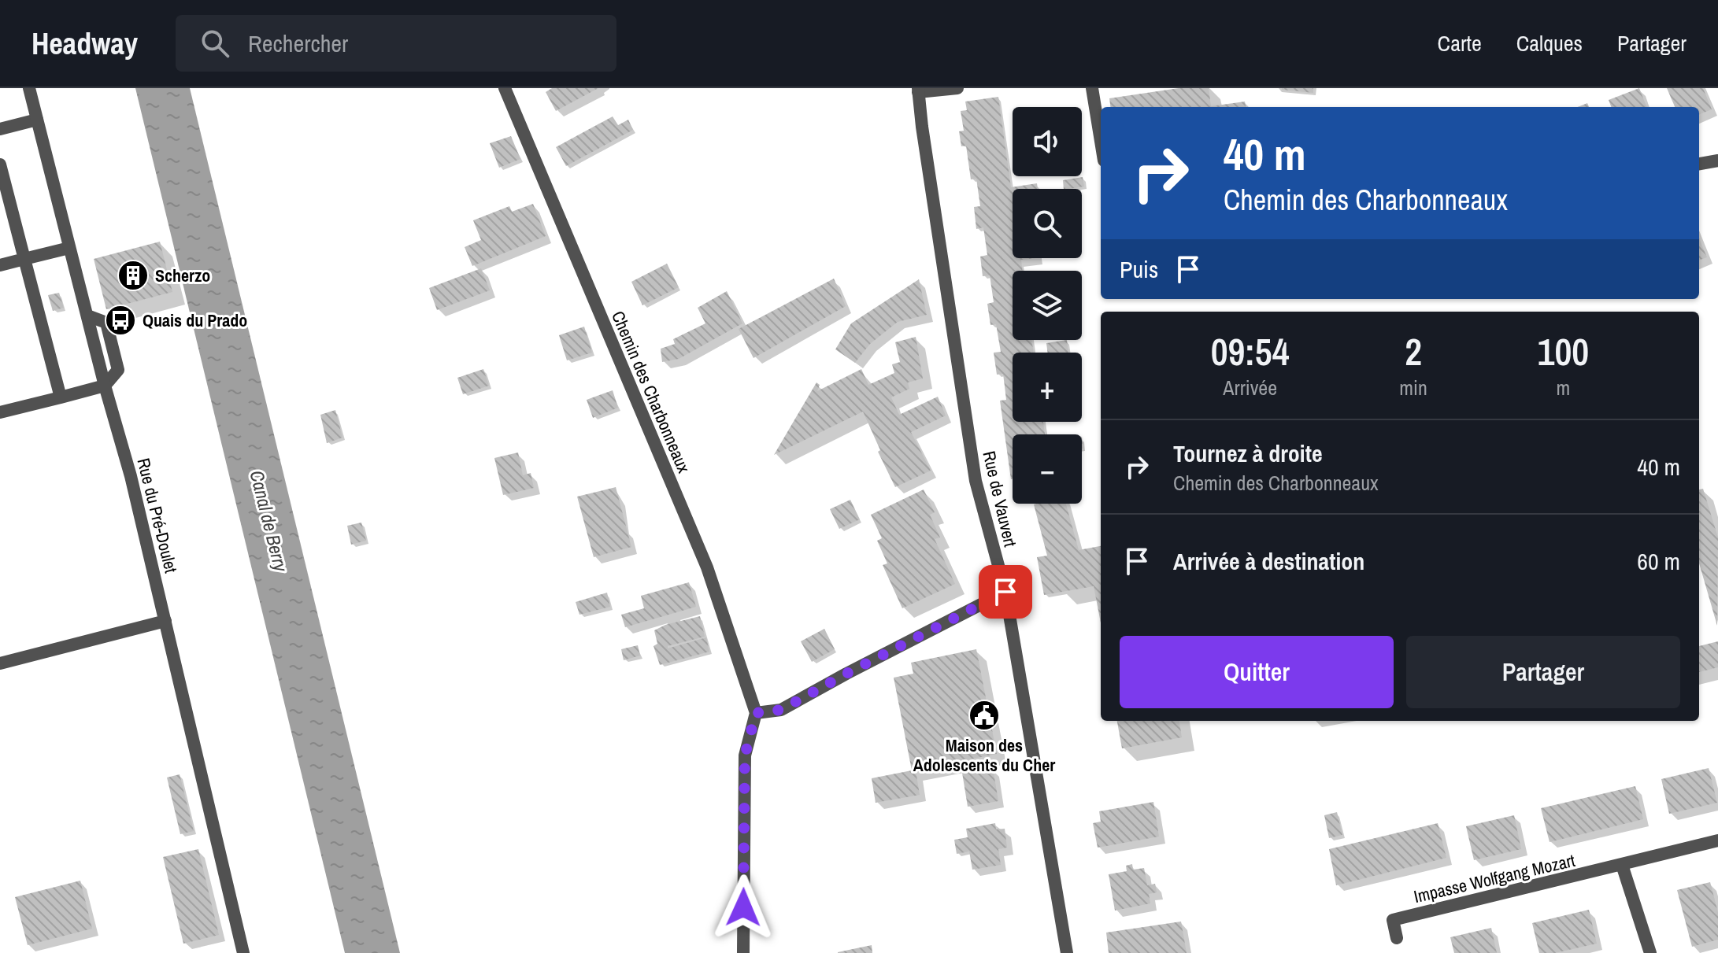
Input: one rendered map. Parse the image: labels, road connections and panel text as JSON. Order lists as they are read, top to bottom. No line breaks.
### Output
{"streets":{"street":["Chemin des Charbonneaux","Rue de Vauvert","Rue du Pré-Doulet","Impasse Wolfgang Mozart"]},"water":["Canal de Berry"],"places":{"building":["Scherzo"],"bus stop":["Quais du Prado"],"public building":["Maison des Adolescents du Cher"]},"page":{"header":"Headway","search":"Rechercher","nav":["Carte","Calques","Partager"],"map_buttons":["+","−"],"turn":["40 m","Chemin des Charbonneaux"],"then":"Puis","eta":["09:54","Arrivée","2","min","100","m"],"list":[{"name":"Tournez à droite","note":"Chemin des Charbonneaux","value":"40 m"},{"name":"Arrivée à destination","value":"60 m"}],"buttons":["Quitter","Partager"]}}
